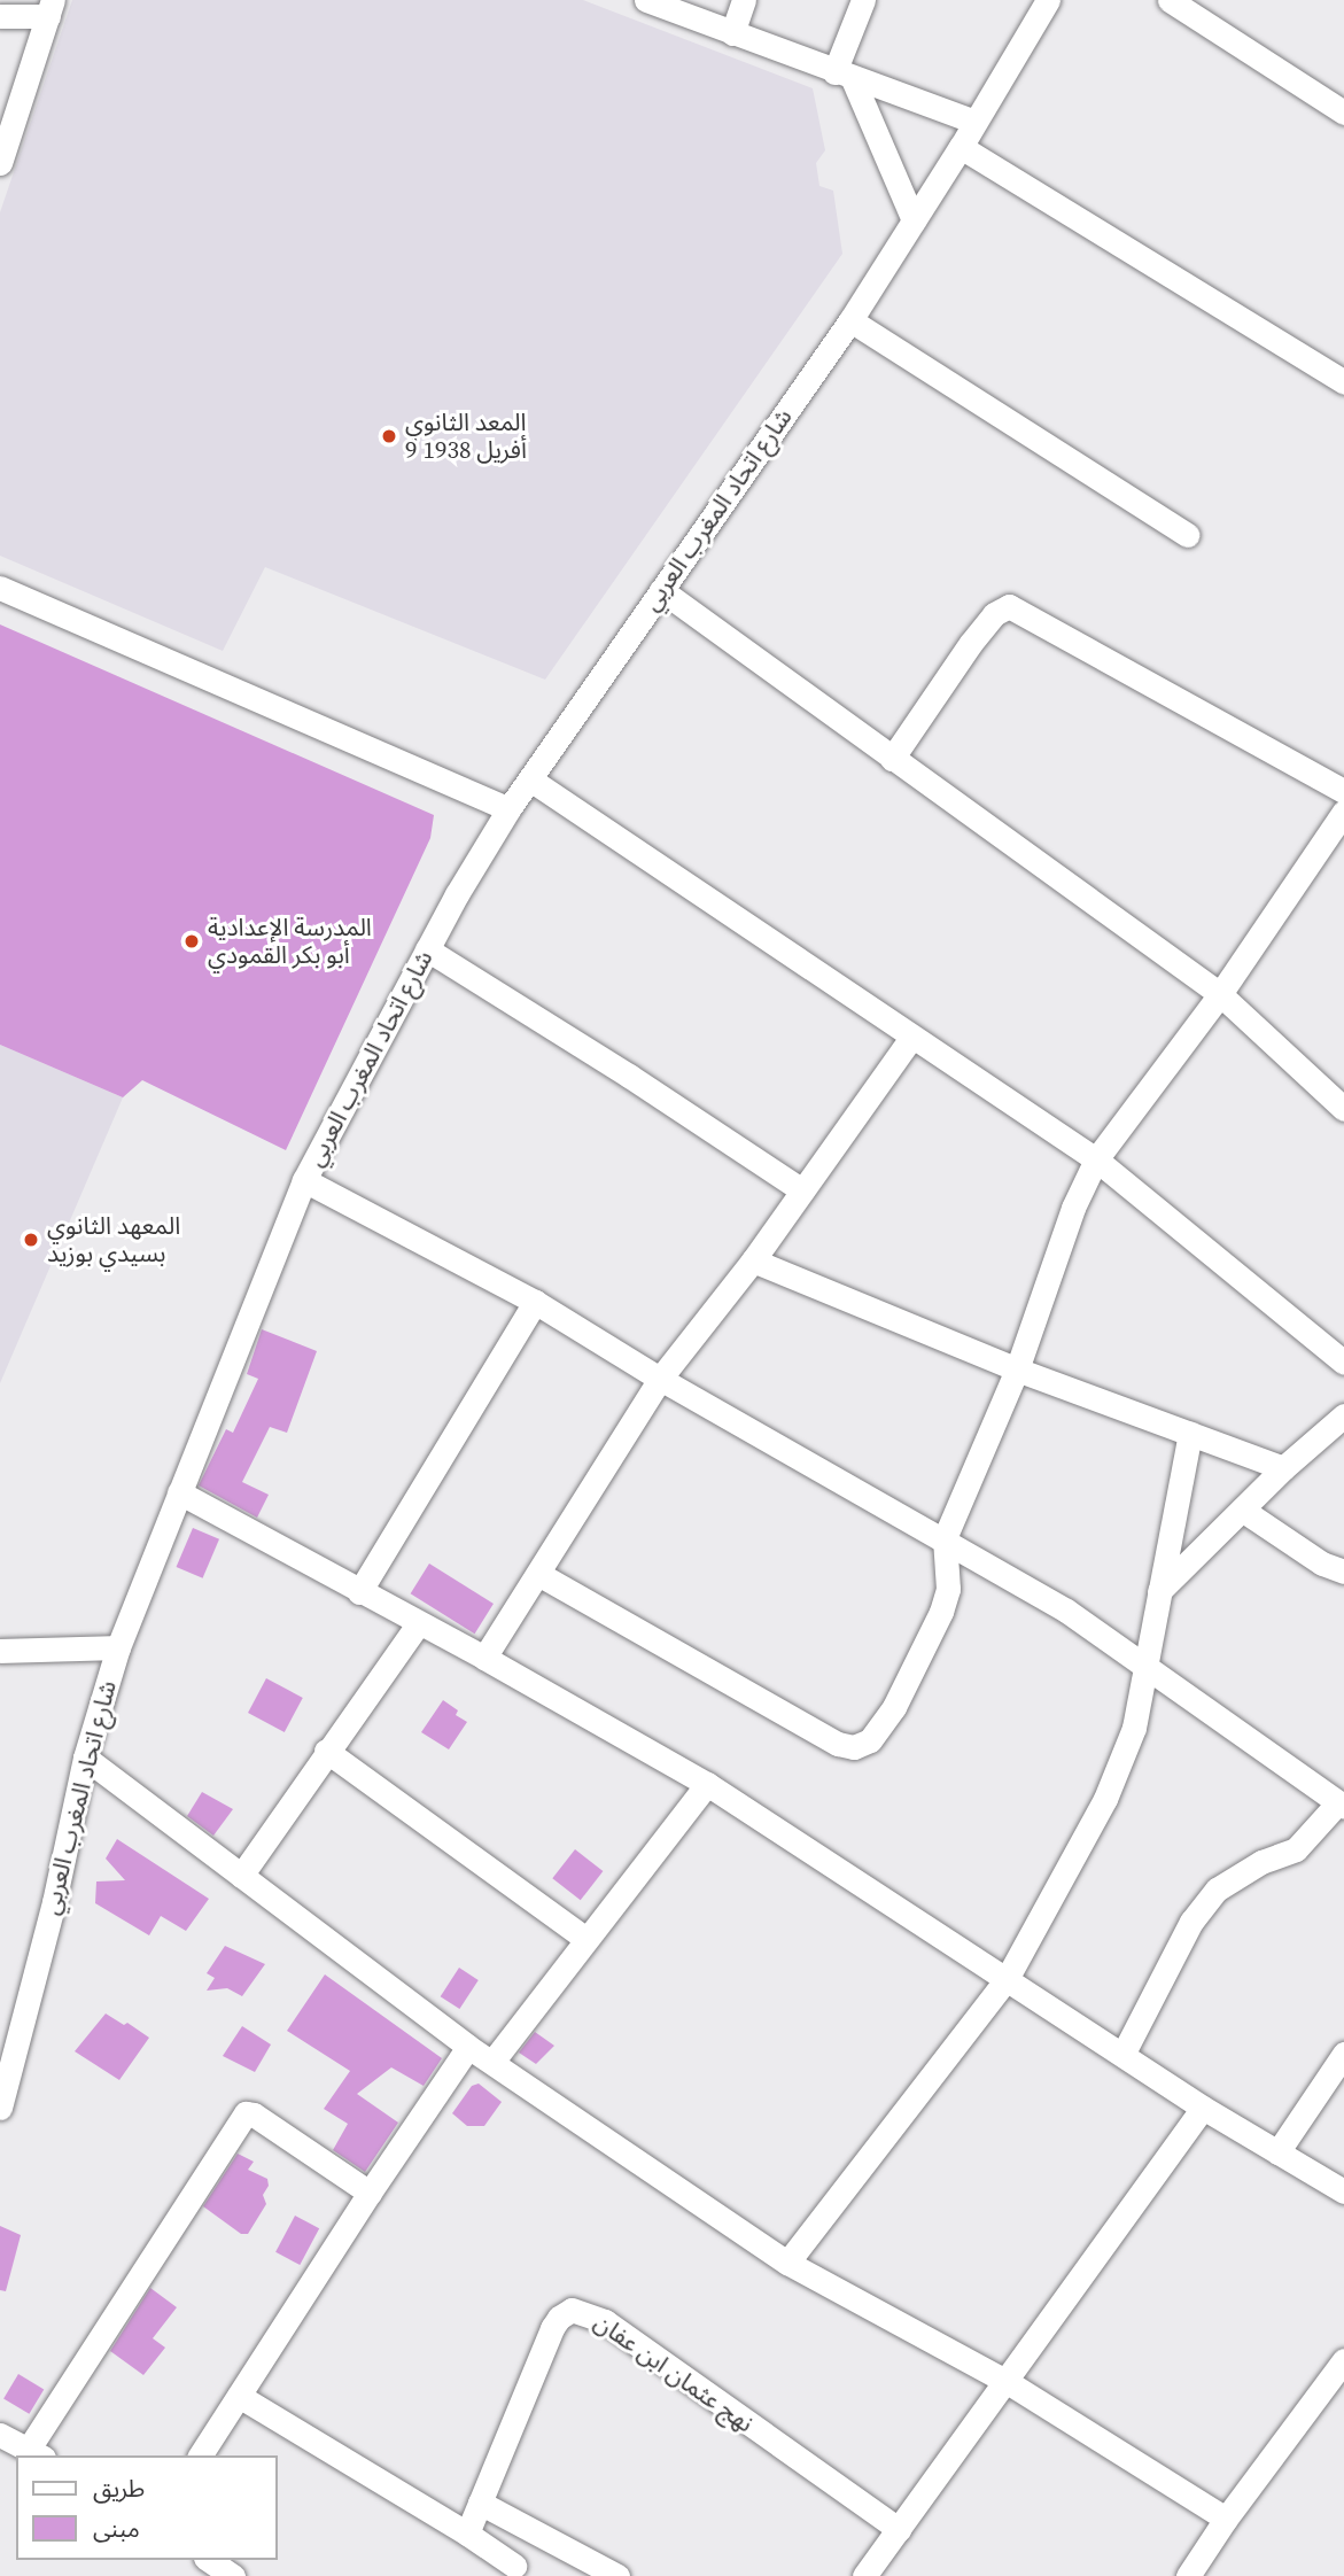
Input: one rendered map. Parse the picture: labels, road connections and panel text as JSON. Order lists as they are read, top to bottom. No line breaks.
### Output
{"streets":{"street":["شارع اتحاد المغرب العربي","نهج عثمان ابن عفان"]},"places":["المعد الثانوي 9 أفريل 1938","المدرسة الإعدادية أبو بكر القمودي","المعهد الثانوي بسيدي بوزيد"],"legend":["طريق","مبنى"]}
